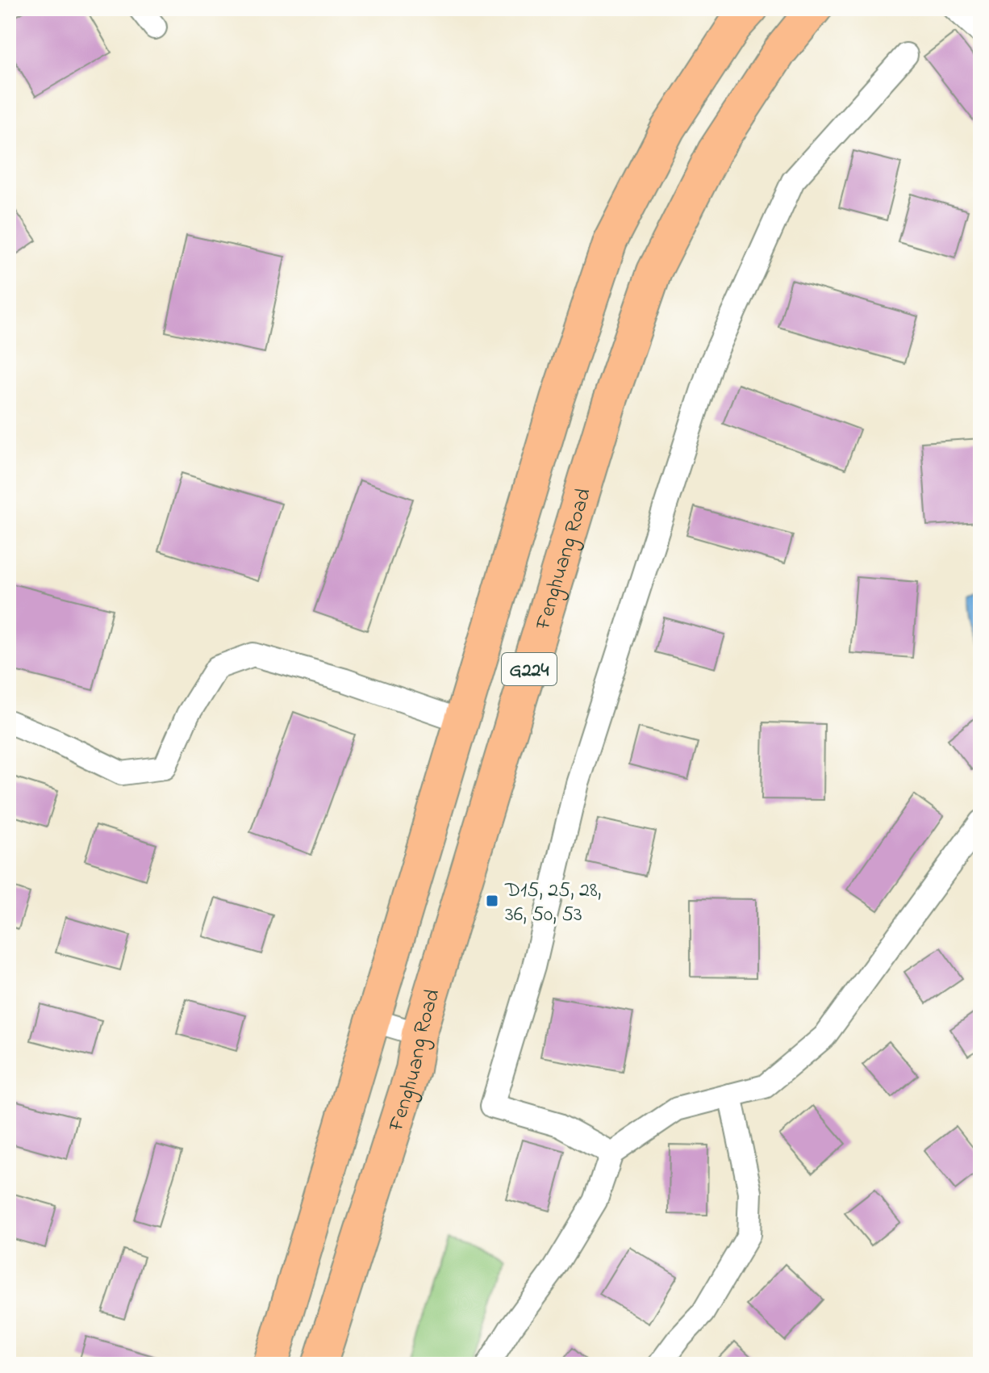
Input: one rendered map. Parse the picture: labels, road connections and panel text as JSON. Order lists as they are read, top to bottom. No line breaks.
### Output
{"streets":{"highway":["Fenghuang Road","G224"]},"places":{"transit":["D15, 25, 28, 36, 50, 53"]}}
